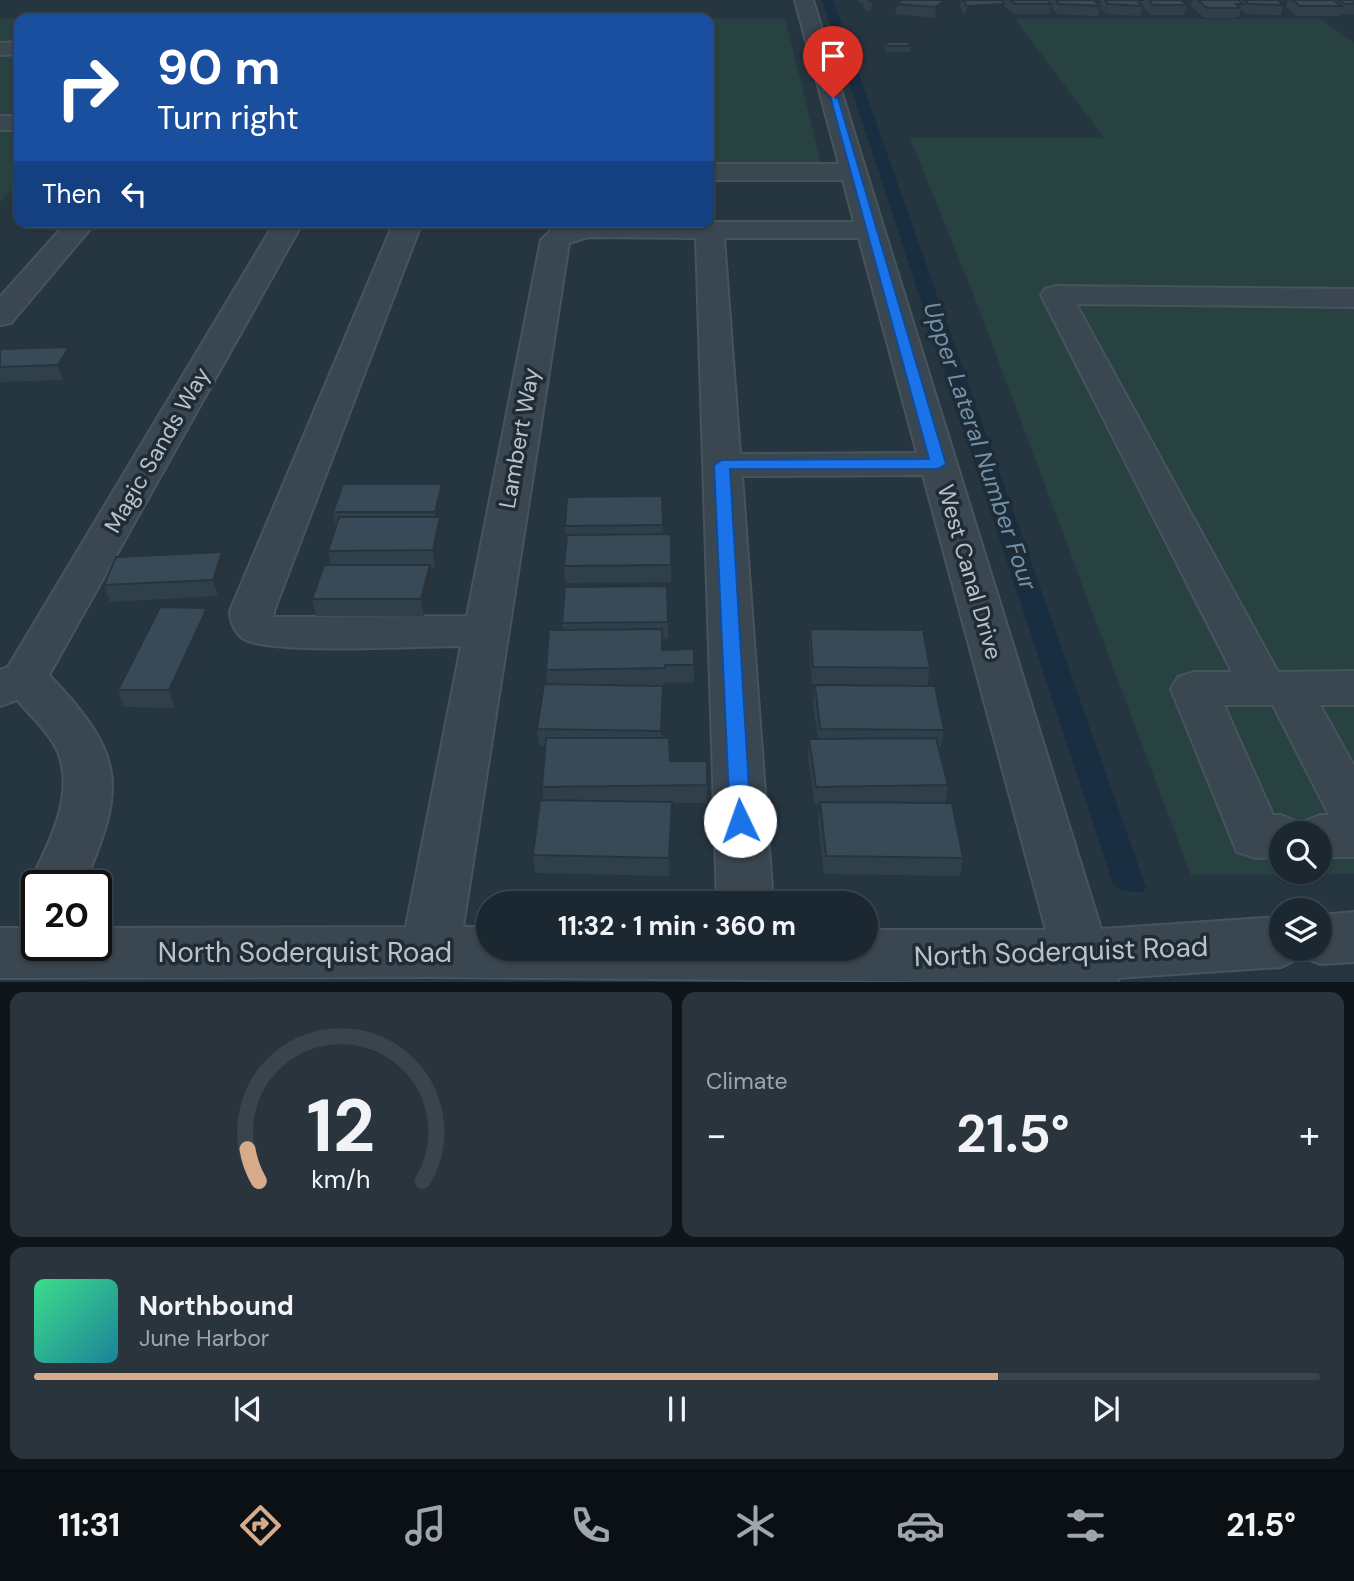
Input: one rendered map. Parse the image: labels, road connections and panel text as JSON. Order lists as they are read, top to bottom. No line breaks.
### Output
{"streets":{"street":["Lambert Way","Magic Sands Way","West Canal Drive","North Soderquist Road"]},"crossings":[["Lambert Way","West Canal Drive"],["Lambert Way","North Soderquist Road"],["West Canal Drive","North Soderquist Road"]],"water":["Upper Lateral Number Four"],"page":{"turn":["90 m","Turn right"],"then":"Then","limit":"20","trip":"11:32 · 1 min · 360 m","tile":"Climate","heat":["−","21.5°","+"],"song":["Northbound","June Harbor"],"tabs":["11:31","21.5°"],"gauge":["12","km/h"]}}
